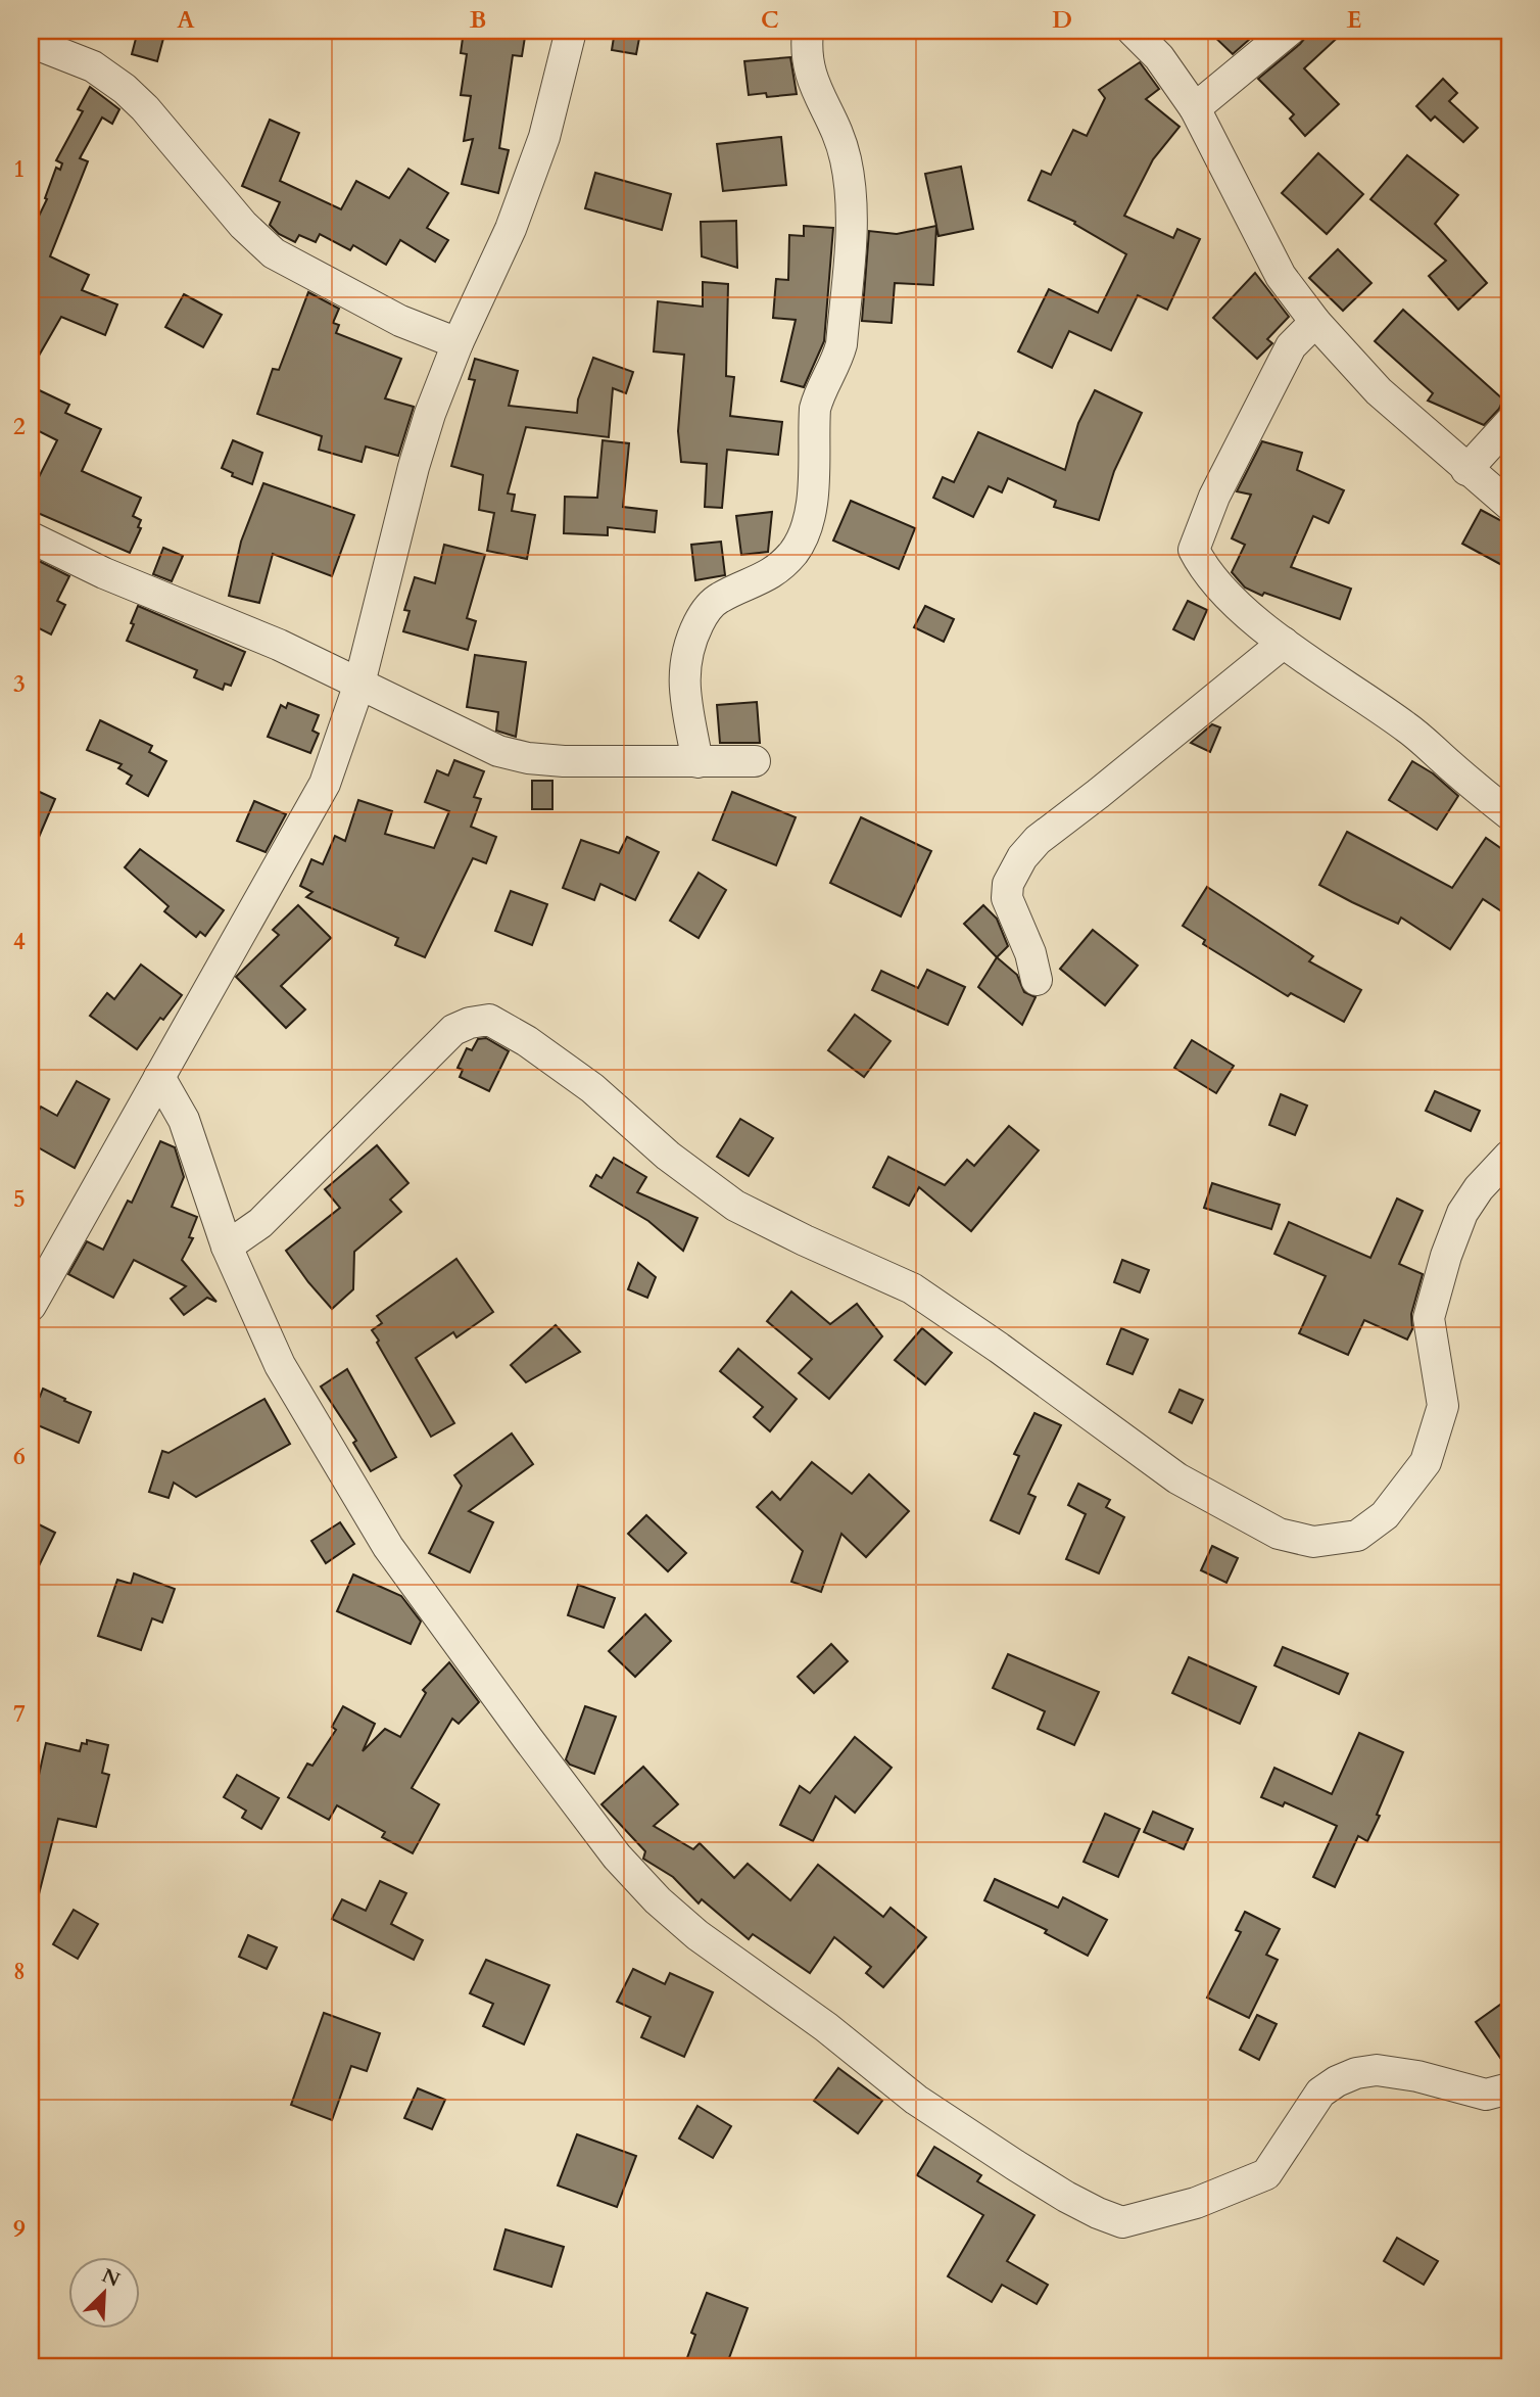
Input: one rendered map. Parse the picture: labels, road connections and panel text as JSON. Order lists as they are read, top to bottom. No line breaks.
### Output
{"north":"top right","grid":{"columns":["A","B","C","D","E"],"rows":["1","2","3","4","5","6","7","8","9"]}}
